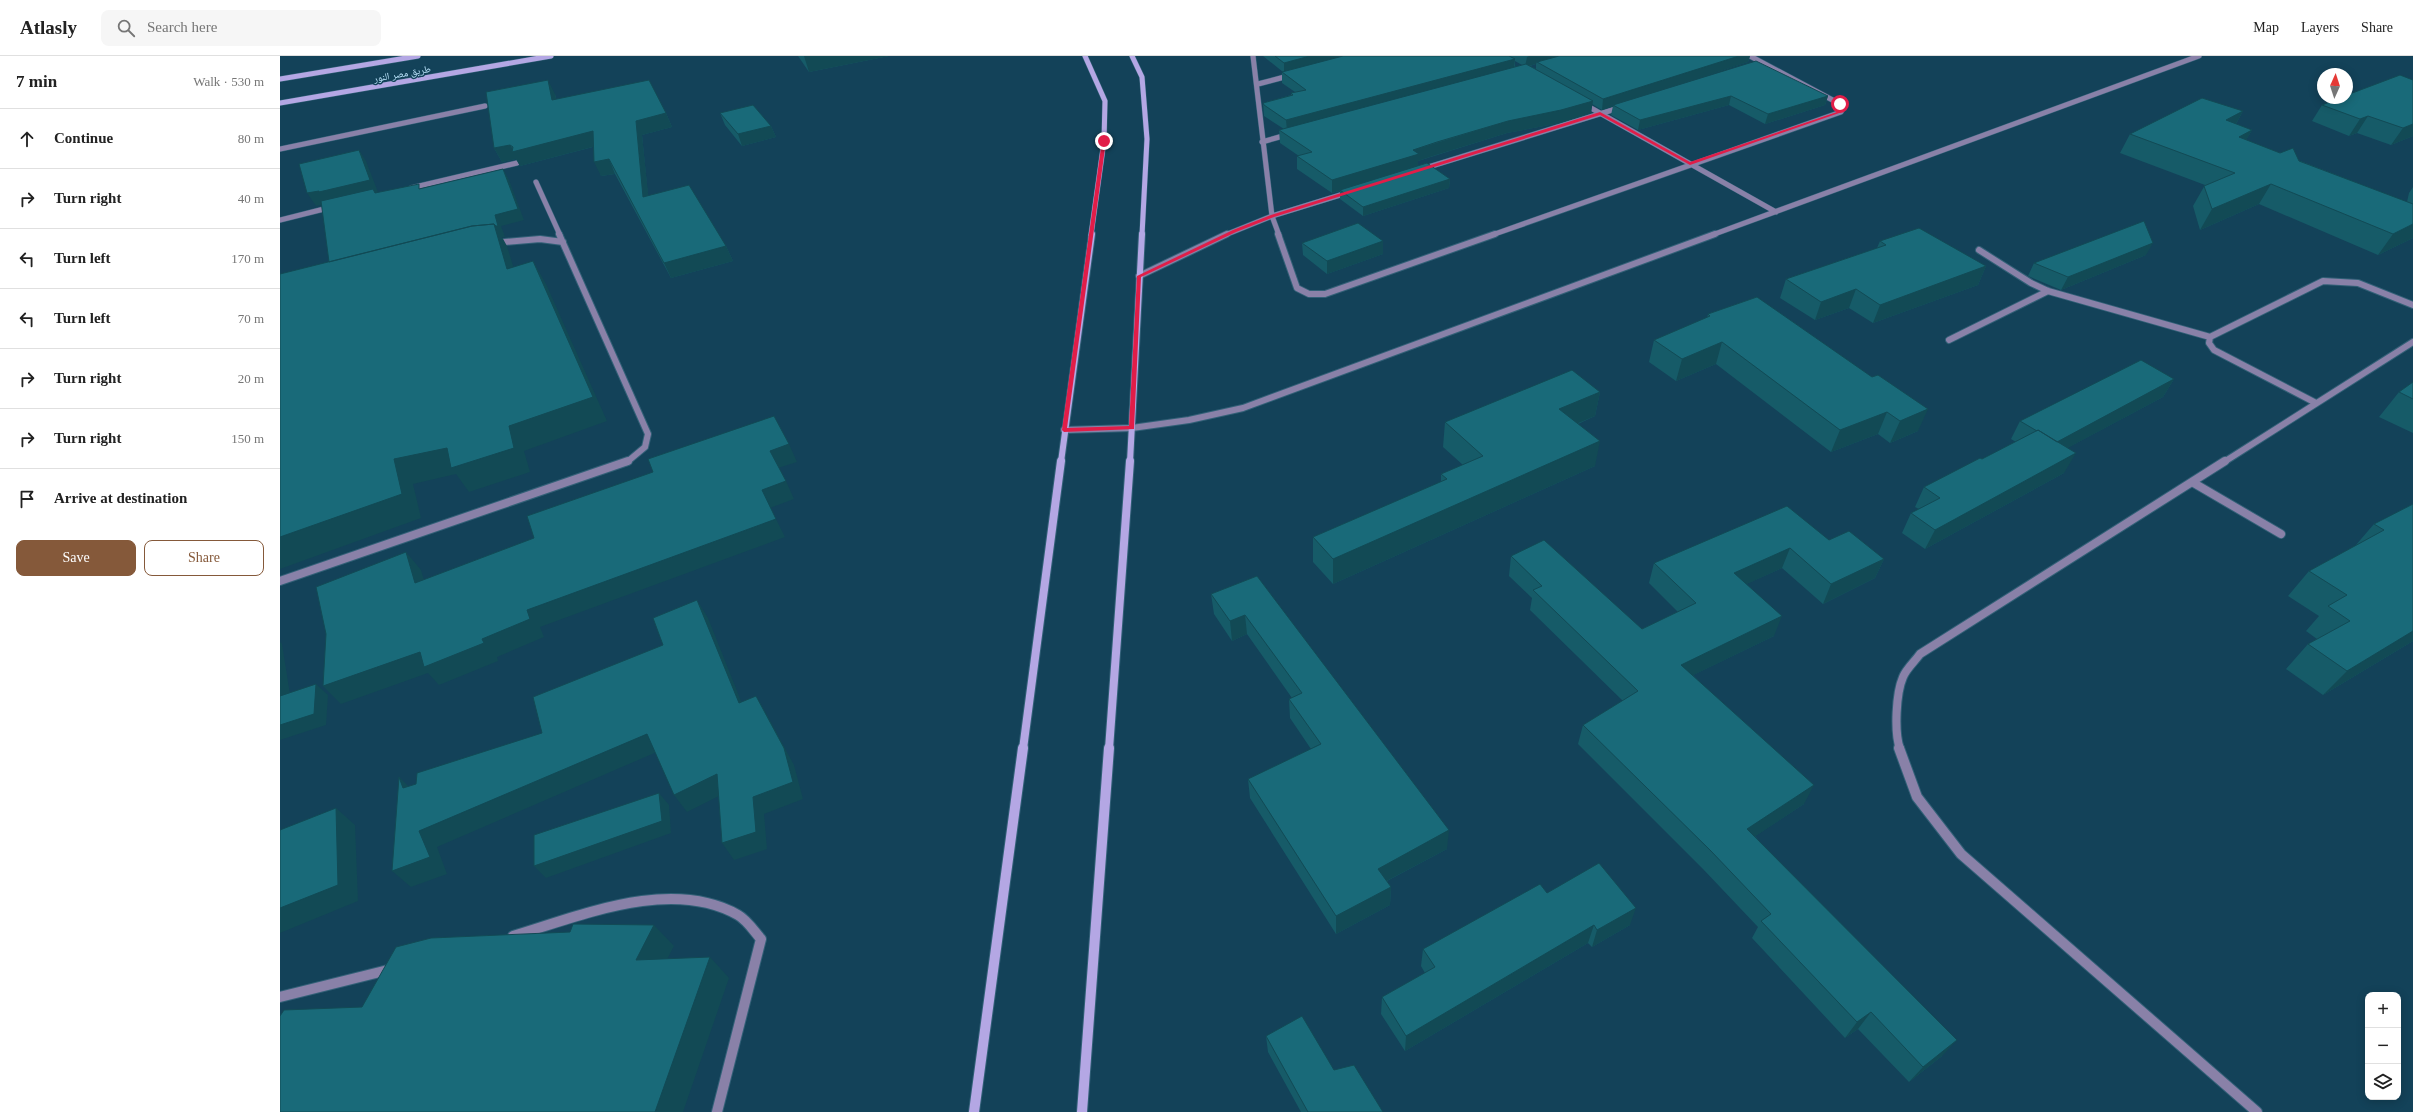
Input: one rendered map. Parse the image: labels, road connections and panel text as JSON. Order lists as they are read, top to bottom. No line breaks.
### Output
{"streets":{"street":["طريق مصر النور"]},"north":"top","page":{"header":"Atlasly","search":"Search here","nav":["Map","Layers","Share"],"heading":["7 min","Walk · 530 m"],"list":[["Continue","80 m"],["Turn right","40 m"],["Turn left","170 m"],["Turn left","70 m"],["Turn right","20 m"],["Turn right","150 m"],"Arrive at destination"],"buttons":["Save","Share"],"map_buttons":["+","−"]}}
